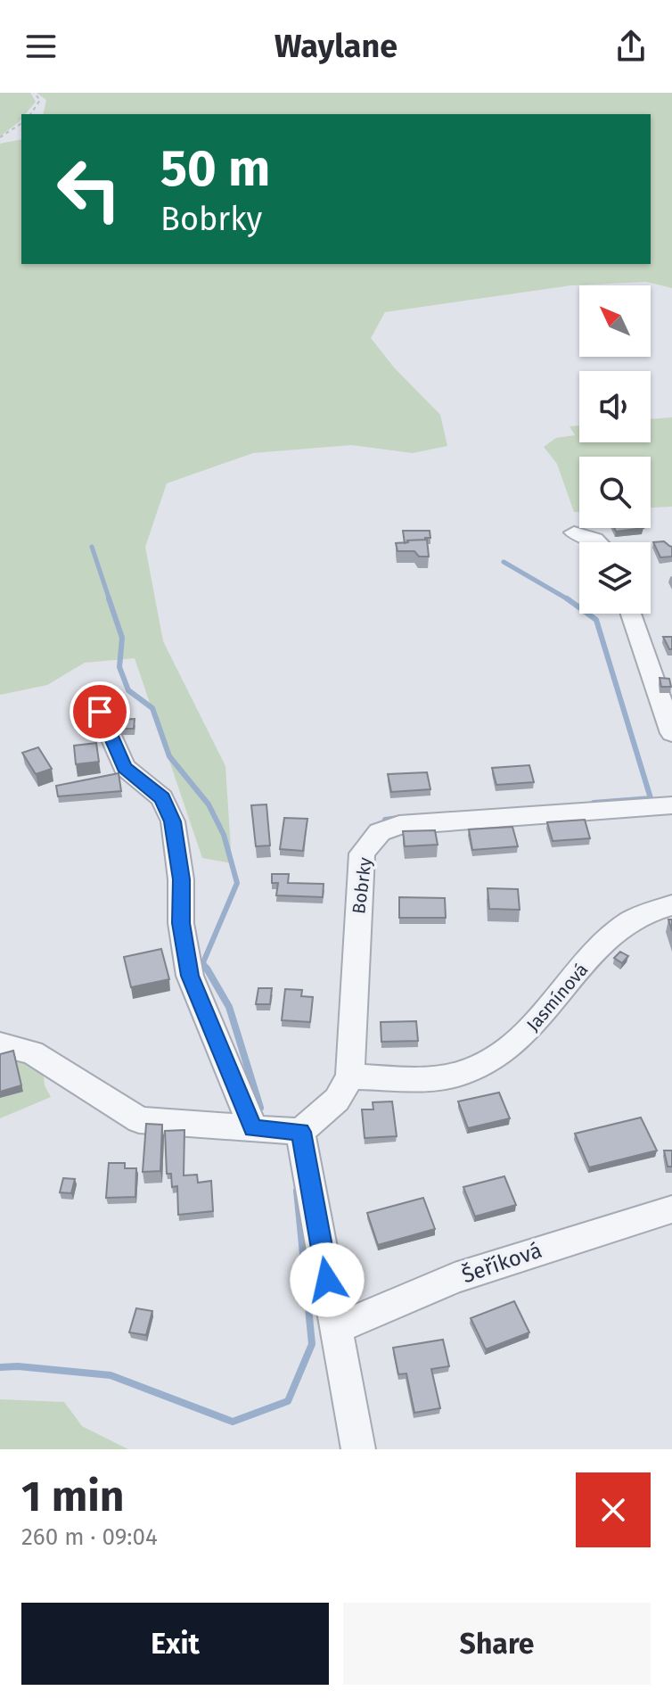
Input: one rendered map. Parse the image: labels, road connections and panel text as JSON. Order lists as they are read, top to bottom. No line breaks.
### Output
{"streets":{"street":["Bobrky","Jasmínová","Šeříková"]},"crossings":[["Bobrky","Jasmínová"]],"north":"top left","page":{"header":"Waylane","turn":["50 m","Bobrky"],"heading":["1 min","260 m · 09:04"],"buttons":["Exit","Share"]}}
